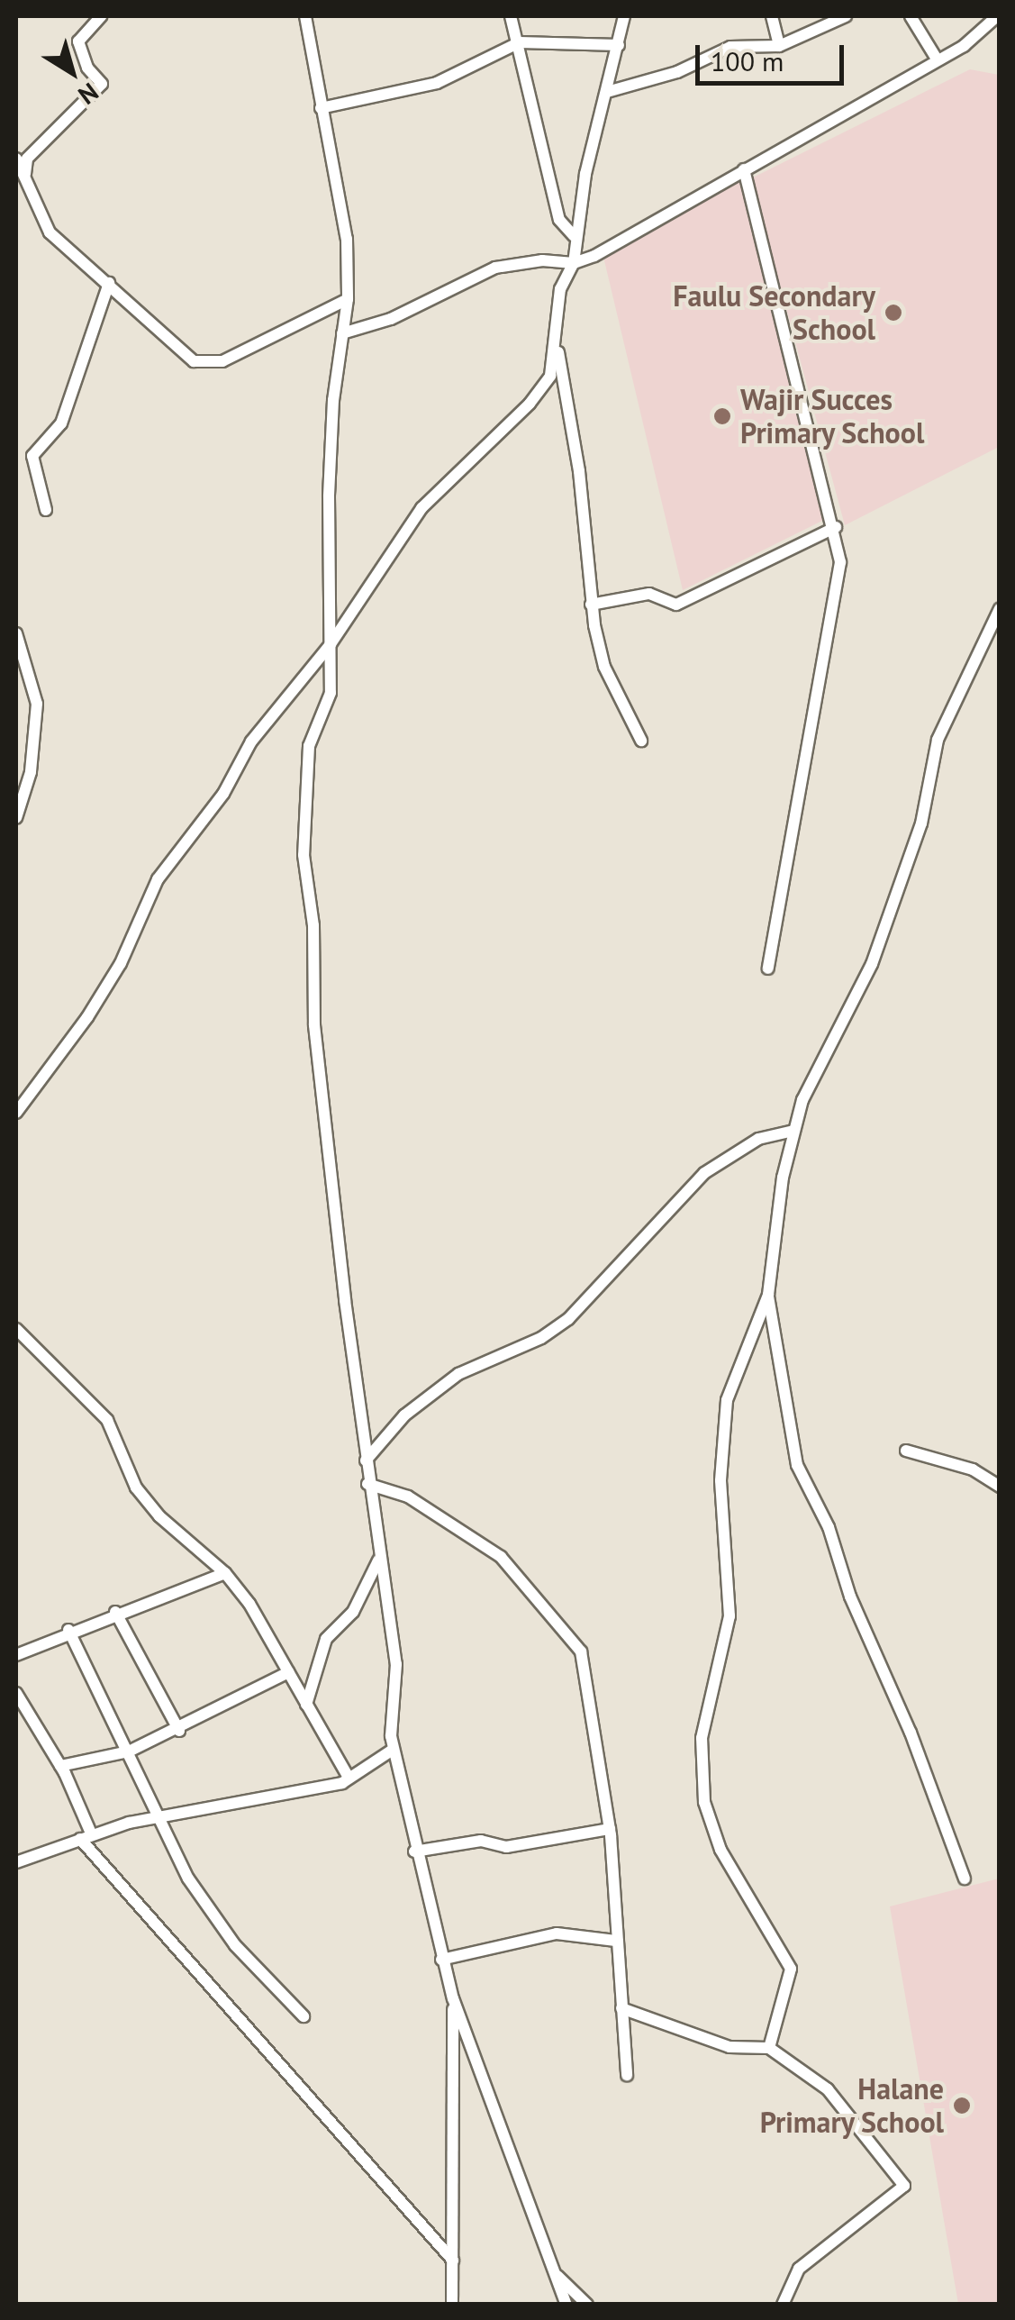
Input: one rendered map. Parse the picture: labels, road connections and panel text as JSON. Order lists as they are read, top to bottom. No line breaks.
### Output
{"places":["Faulu Secondary School","Wajir Succes Primary School","Halane Primary School"],"scale_bar":"100 m","north":"bottom right"}
